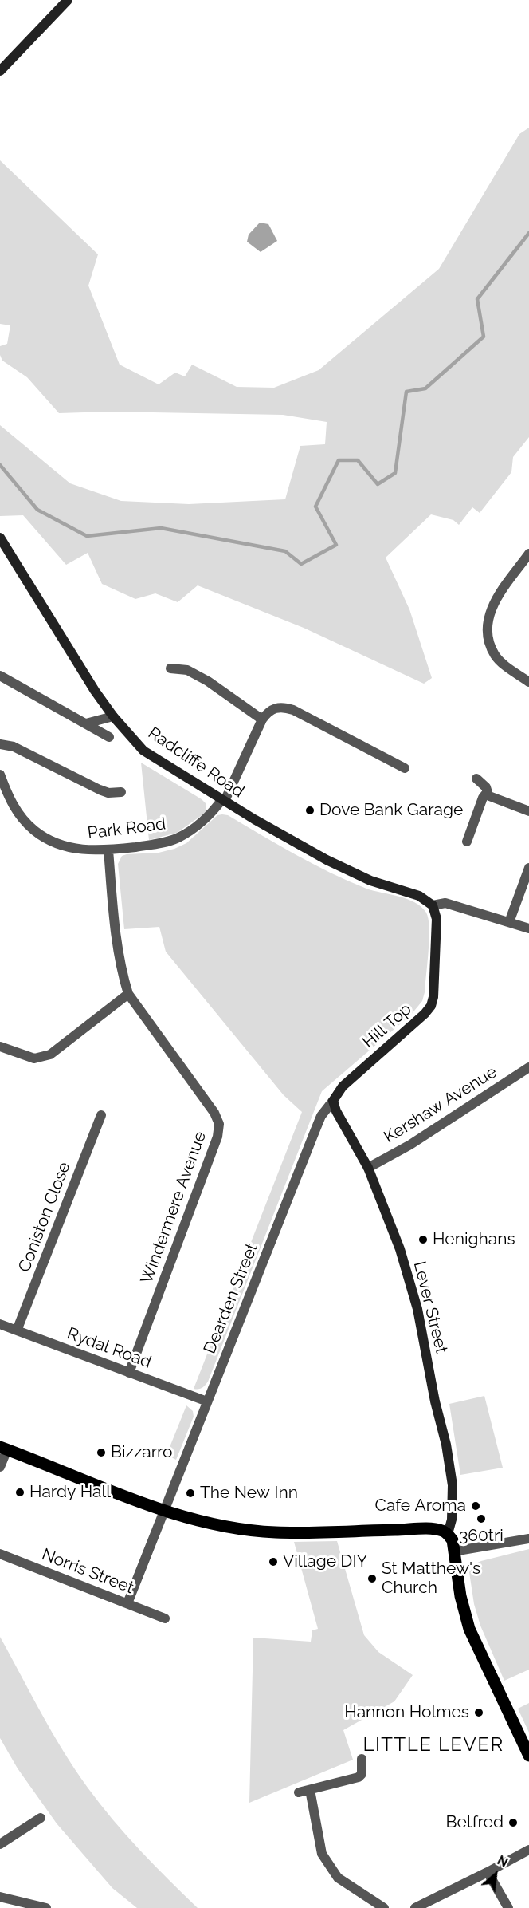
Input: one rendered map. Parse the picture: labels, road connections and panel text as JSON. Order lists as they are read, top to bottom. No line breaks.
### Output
{"streets":{"main road":["Radcliffe Road","Hill Top","Lever Street"],"street":["Park Road","Kershaw Avenue","Windermere Avenue","Coniston Close","Dearden Street","Rydal Road","Norris Street"]},"crossings":[["Radcliffe Road","Park Road"],["Radcliffe Road","Hill Top"],["Park Road","Windermere Avenue"],["Hill Top","Dearden Street"],["Hill Top","Lever Street"],["Kershaw Avenue","Lever Street"],["Windermere Avenue","Rydal Road"],["Coniston Close","Rydal Road"],["Dearden Street","Lever Street"],["Dearden Street","Rydal Road"],["Dearden Street","Norris Street"]],"districts":["LITTLE LEVER"],"places":["Dove Bank Garage","Henighans","Bizzarro","Hardy Hall","The New Inn","Cafe Aroma","360tri","Village DIY","St Matthew's Church","Hannon Holmes","Betfred"],"north":"top right"}
